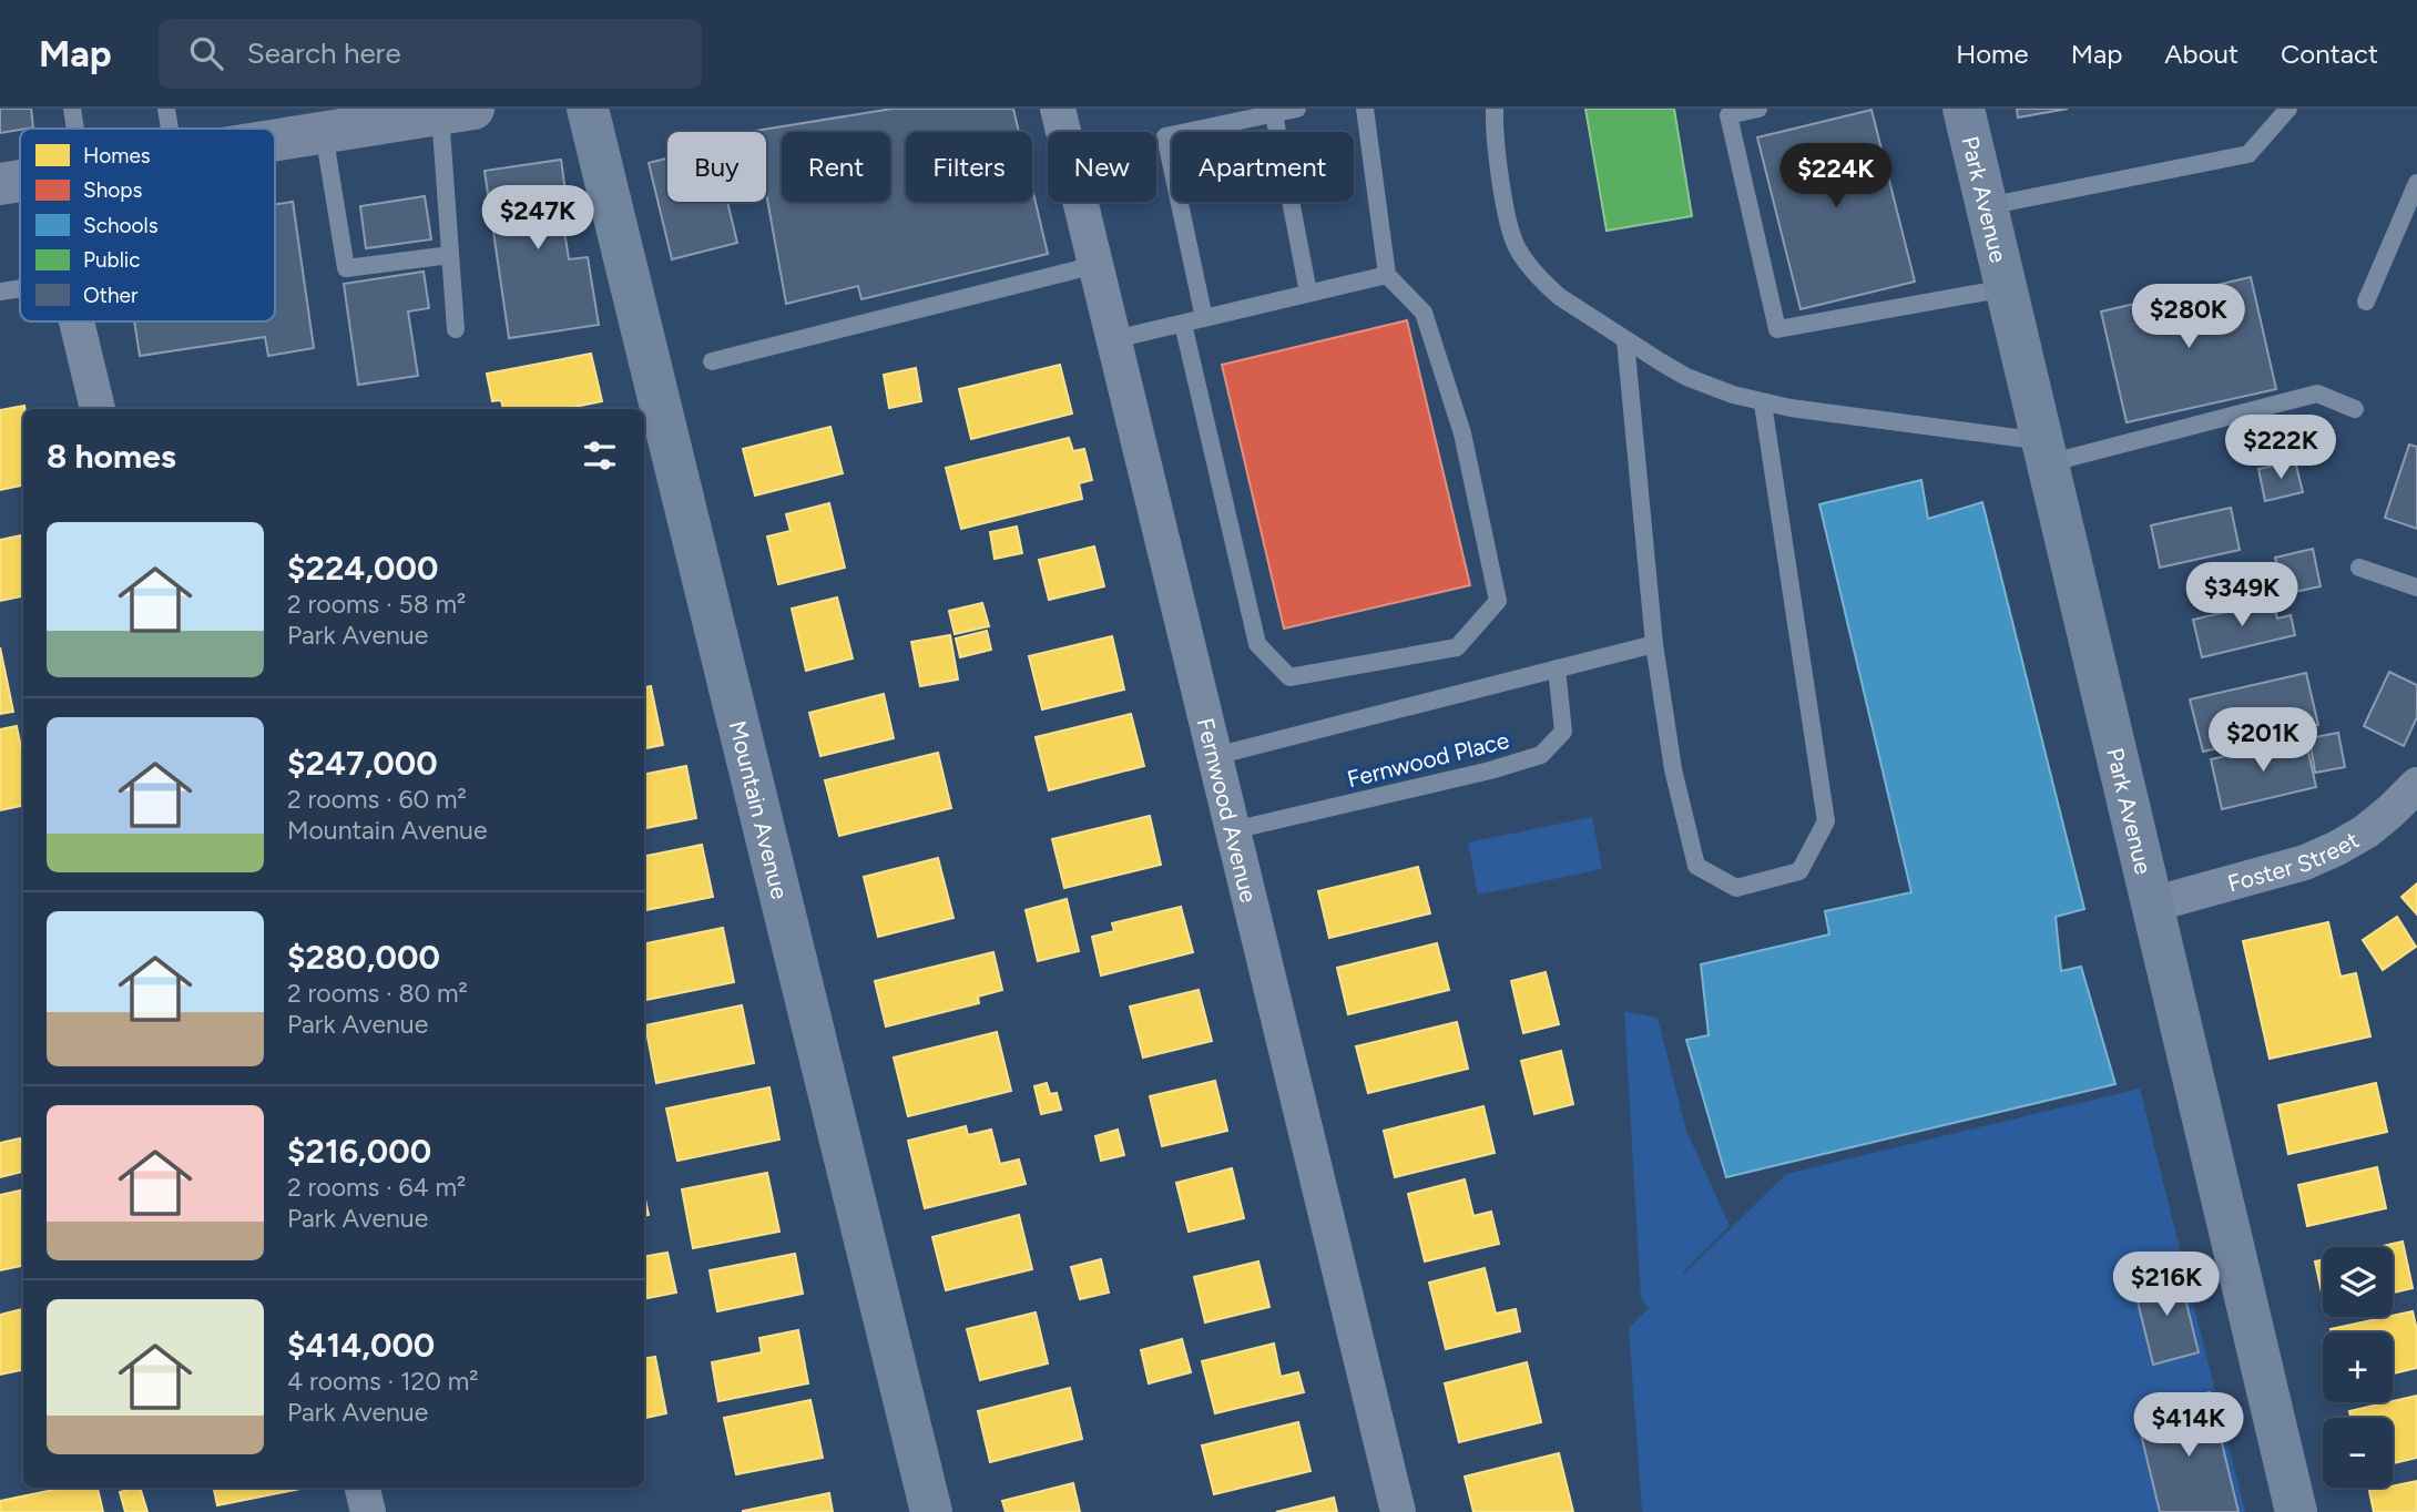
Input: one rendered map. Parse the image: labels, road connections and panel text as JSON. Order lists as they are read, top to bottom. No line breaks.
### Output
{"streets":{"street":["Park Avenue","Mountain Avenue","Fernwood Avenue","Foster Street"],"lane":["Fernwood Place"]},"crossings":[["Park Avenue","Foster Street"],["Fernwood Place","Fernwood Avenue"]],"legend":["Homes","Shops","Schools","Public","Other"],"page":{"header":"Map","search":"Search here","nav":["Home","Map","About","Contact"],"chip":["Buy","Rent","Filters","New","Apartment"],"price":["$224K","$247K","$280K","$222K","$349K","$201K","$216K","$414K"],"heading":"8 homes","list":[{"name":"$224,000","note":"2 rooms · 58 m² · Park Avenue"},{"name":"$247,000","note":"2 rooms · 60 m² · Mountain Avenue"},{"name":"$280,000","note":"2 rooms · 80 m² · Park Avenue"},{"name":"$216,000","note":"2 rooms · 64 m² · Park Avenue"},{"name":"$414,000","note":"4 rooms · 120 m² · Park Avenue"}],"map_buttons":["+","−"]}}
